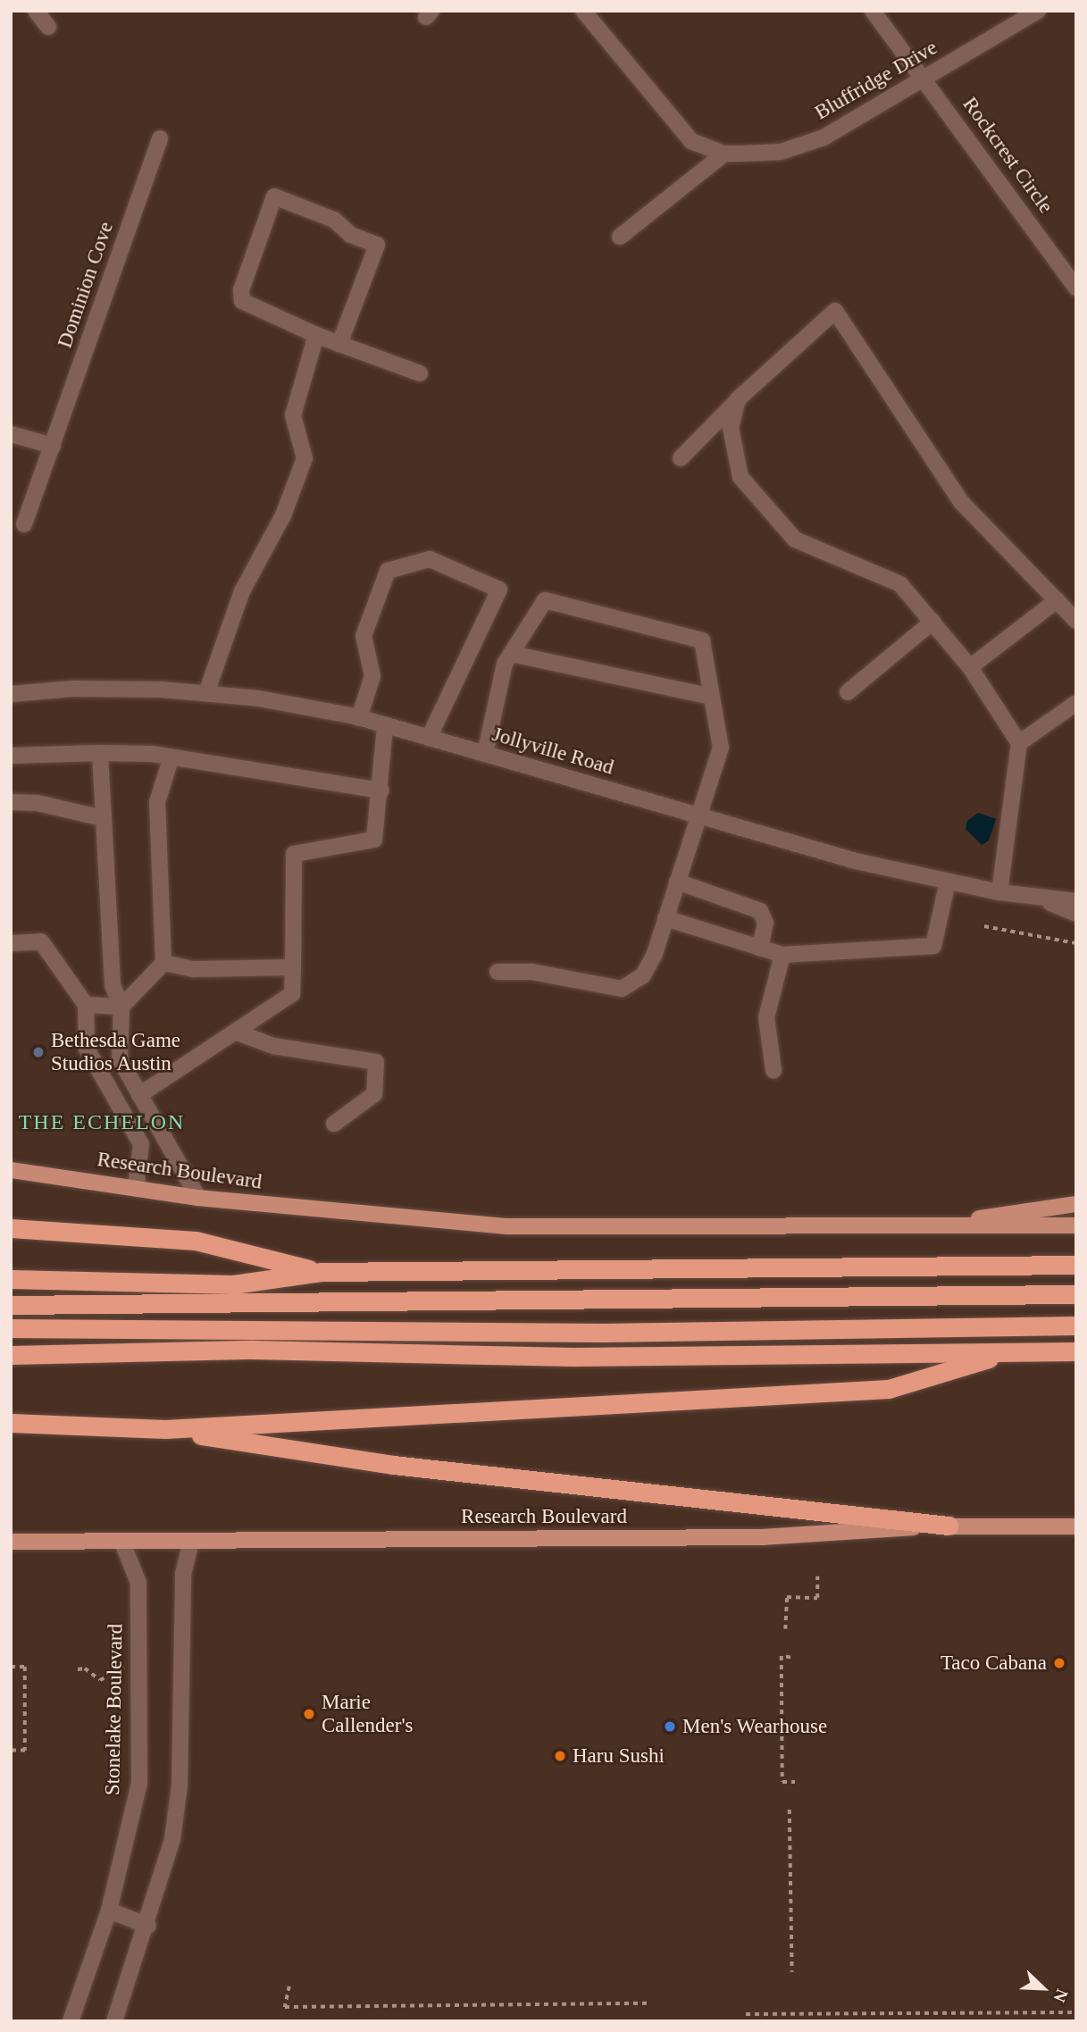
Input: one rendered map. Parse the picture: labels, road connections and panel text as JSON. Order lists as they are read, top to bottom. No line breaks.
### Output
{"streets":{"main road":["Research Boulevard"],"street":["Bluffridge Drive","Rockcrest Circle","Dominion Cove","Jollyville Road","Stonelake Boulevard"]},"crossings":[["Bluffridge Drive","Rockcrest Circle"],["Research Boulevard","Stonelake Boulevard"]],"districts":["THE ECHELON"],"places":["Bethesda Game Studios Austin","Taco Cabana","Marie Callender's","Men's Wearhouse","Haru Sushi"],"north":"bottom right"}
